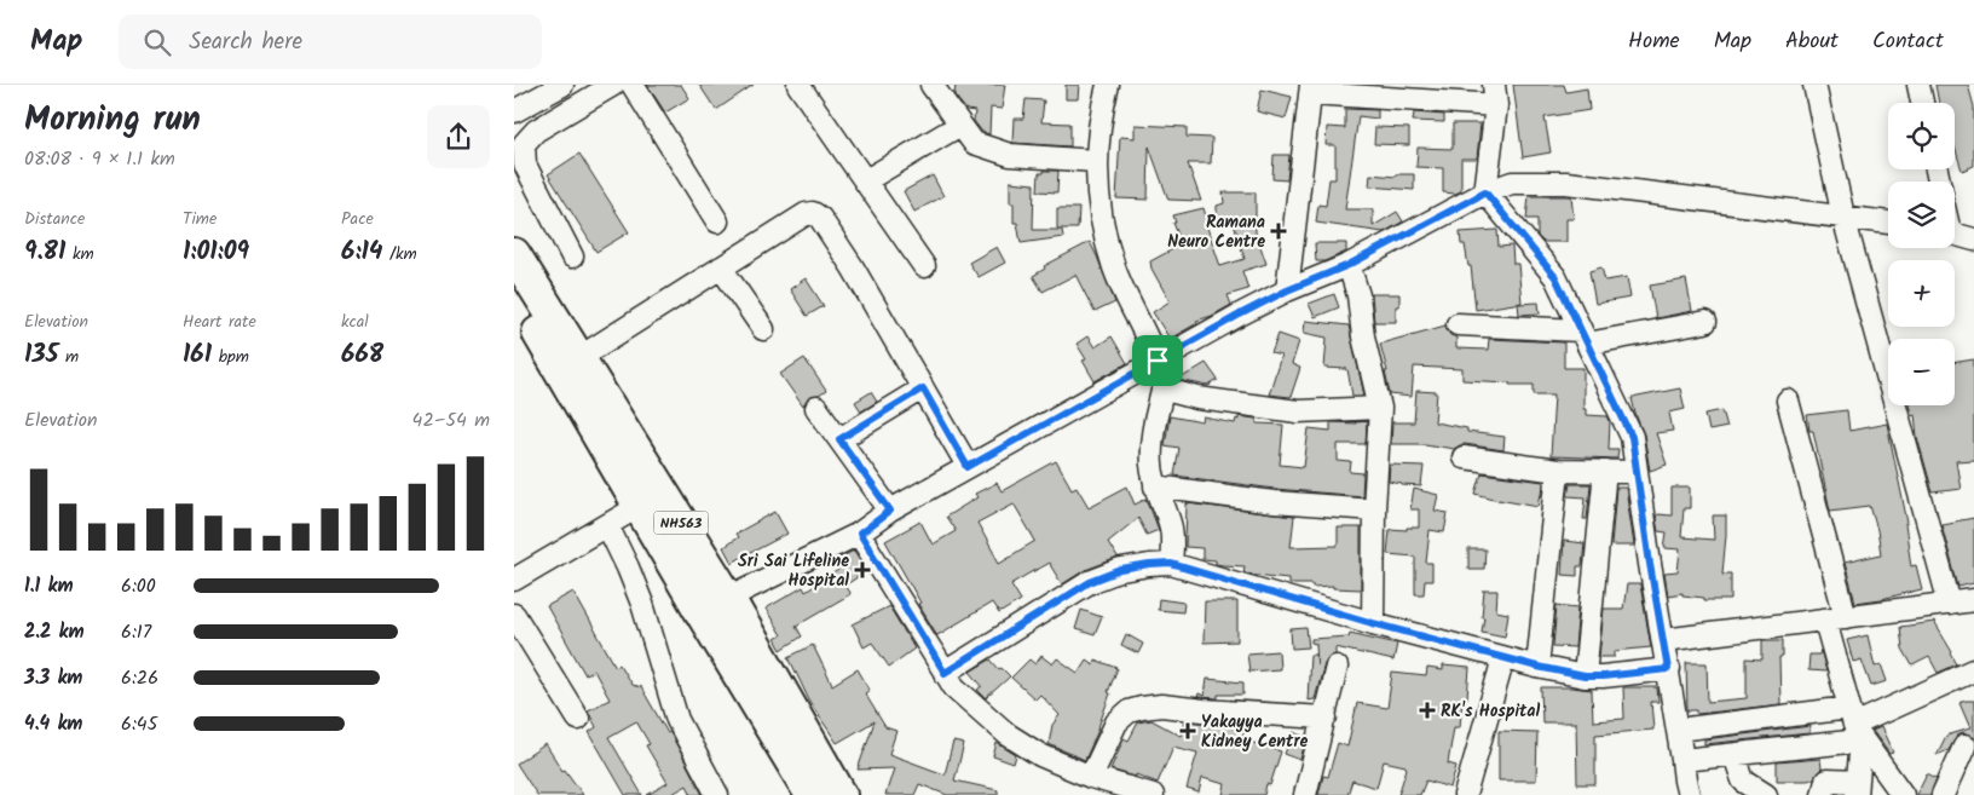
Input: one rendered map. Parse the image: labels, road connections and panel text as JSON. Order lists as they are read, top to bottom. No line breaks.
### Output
{"streets":{"highway":["NH563"]},"places":{"health":["Ramana Neuro Centre","Sri Sai Lifeline Hospital","RK's Hospital","Yakayya Kidney Centre"]},"page":{"header":"Map","search":"Search here","nav":["Home","Map","About","Contact"],"heading":["Morning run","08:08 · 9 × 1.1 km"],"map_buttons":["+","−"],"stats":[["Distance","9.81 km"],["Time","1:01:09"],["Pace","6:14 /km"],["Elevation","135 m"],["Heart rate","161 bpm"],["kcal","668"]],"chart":["Elevation","42–54 m"],"list":[{"name":"1.1 km","note":"6:00"},{"name":"2.2 km","note":"6:17"},{"name":"3.3 km","note":"6:26"},{"name":"4.4 km","note":"6:45"}]}}
